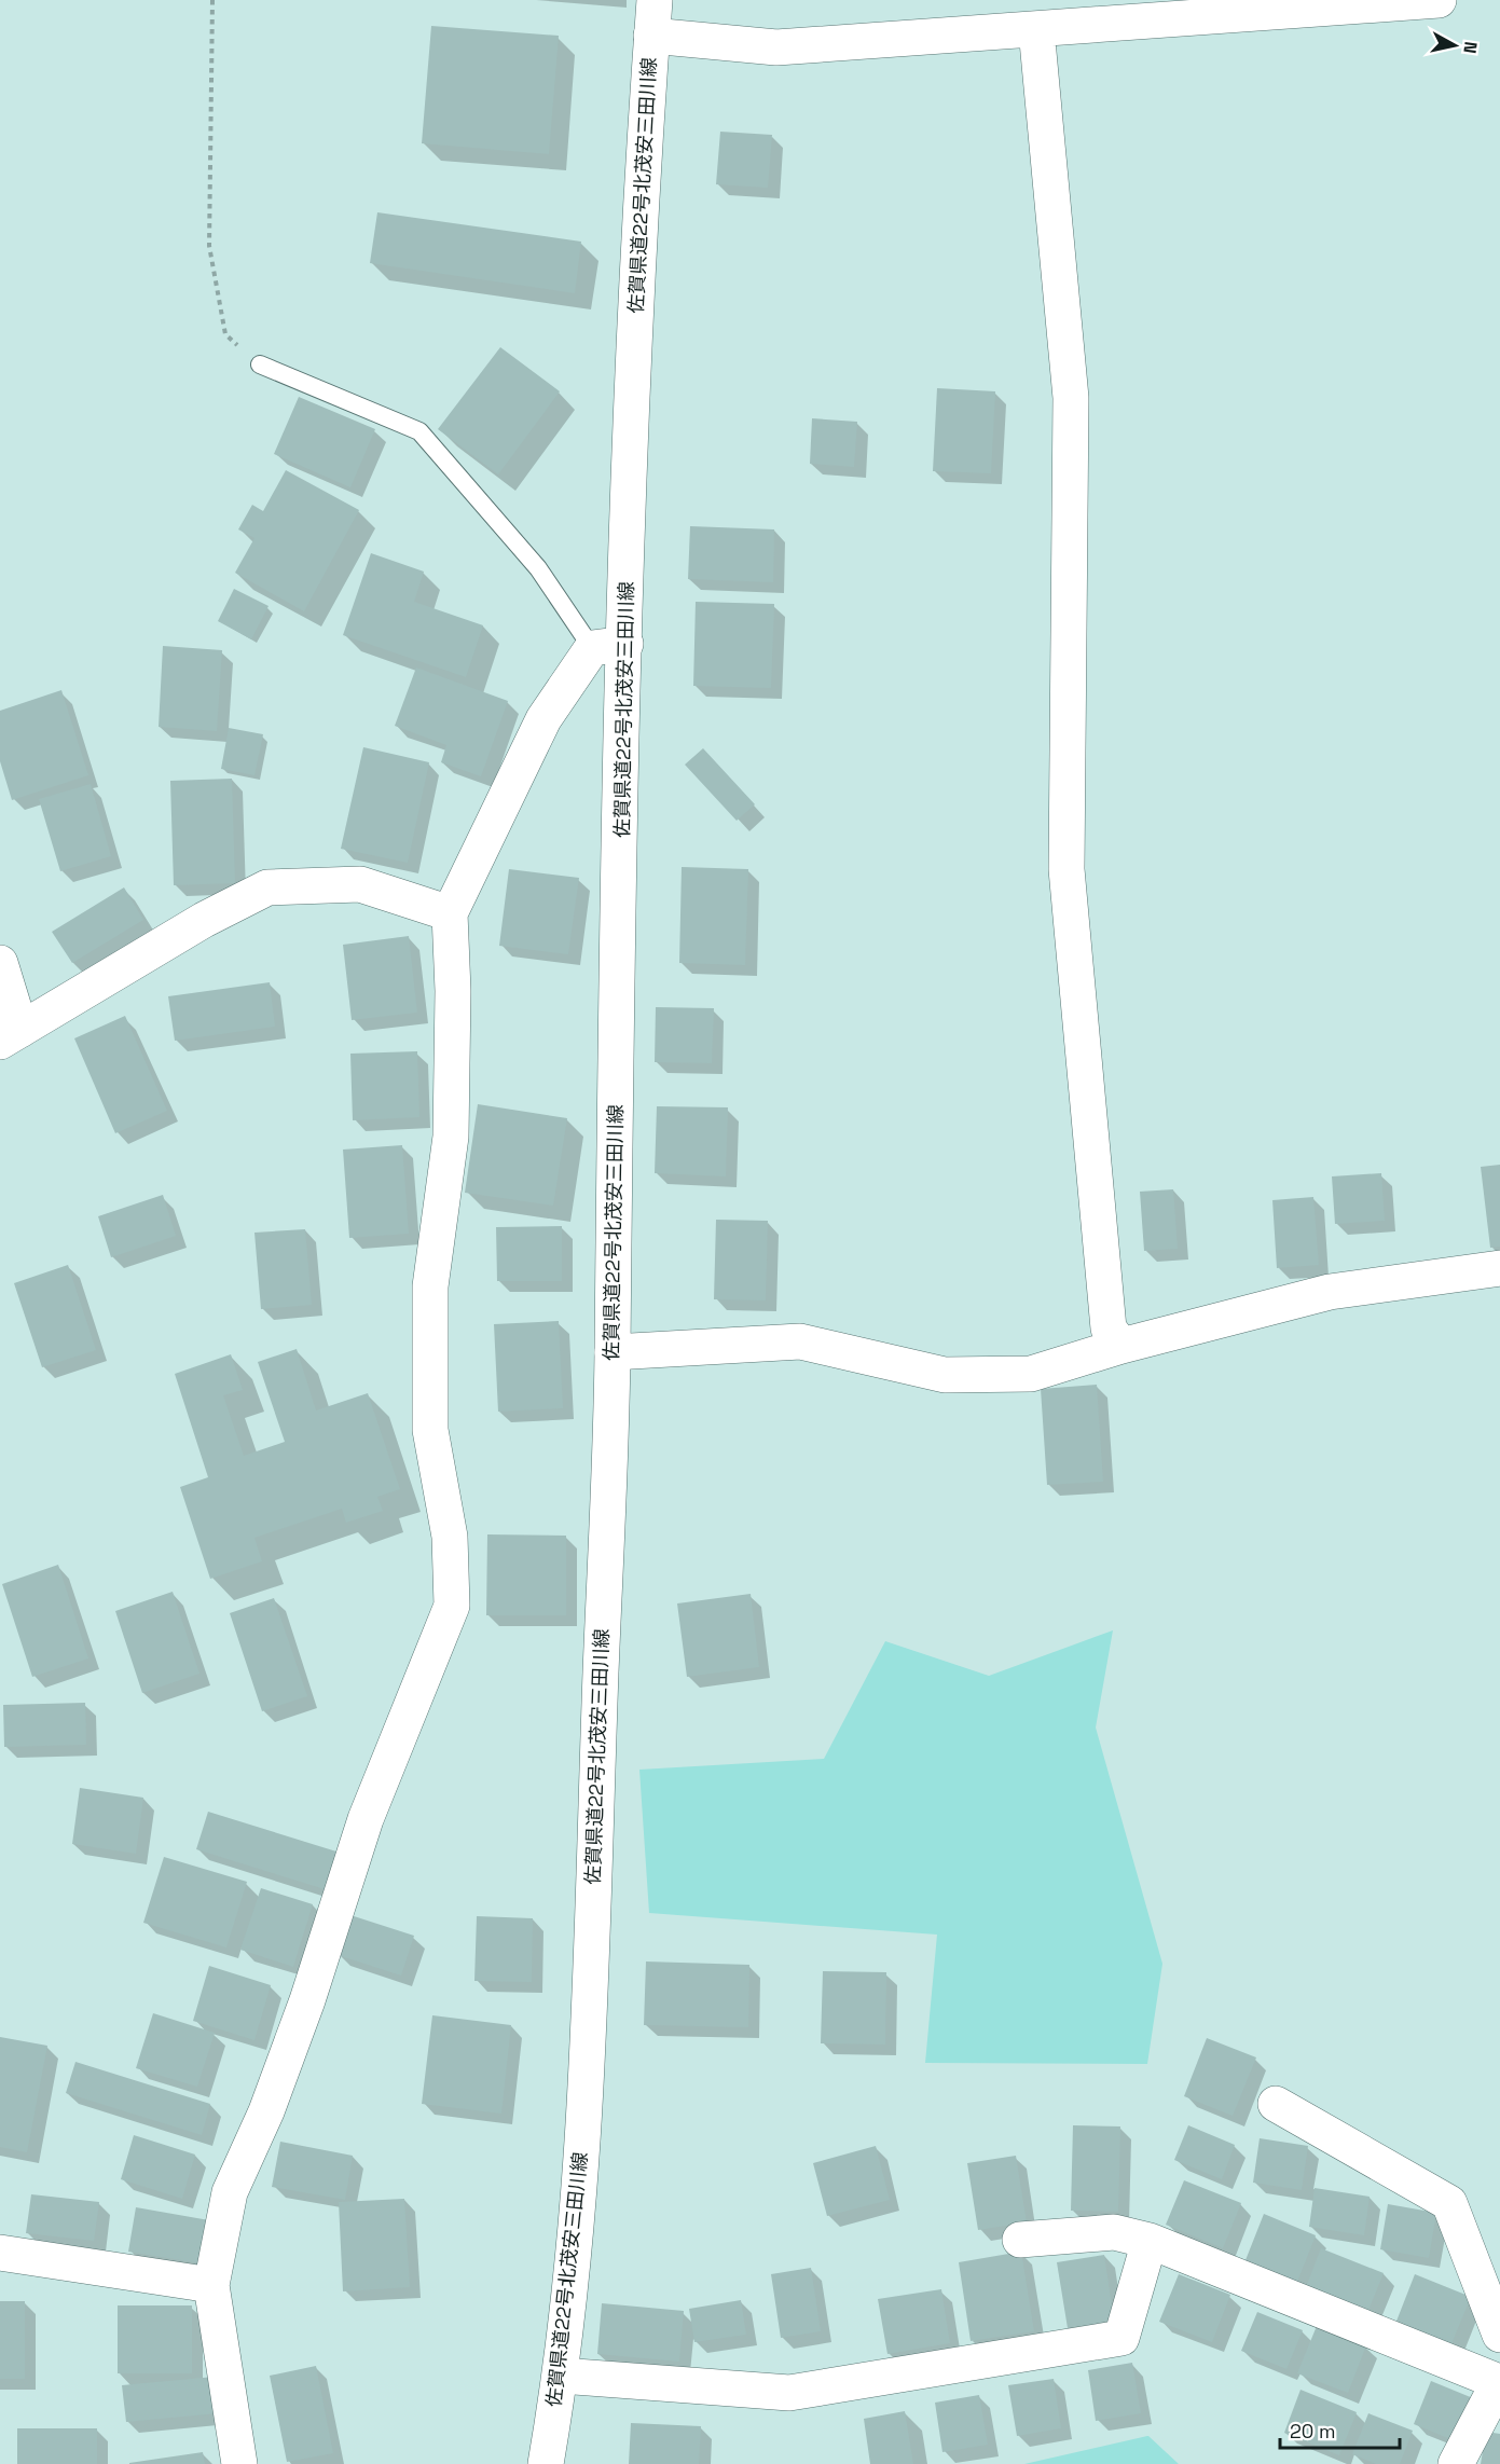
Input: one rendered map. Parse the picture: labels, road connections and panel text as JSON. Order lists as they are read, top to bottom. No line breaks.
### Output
{"streets":{"street":["佐賀県道22号北茂安三田川線"]},"scale_bar":"20 m","north":"right"}
